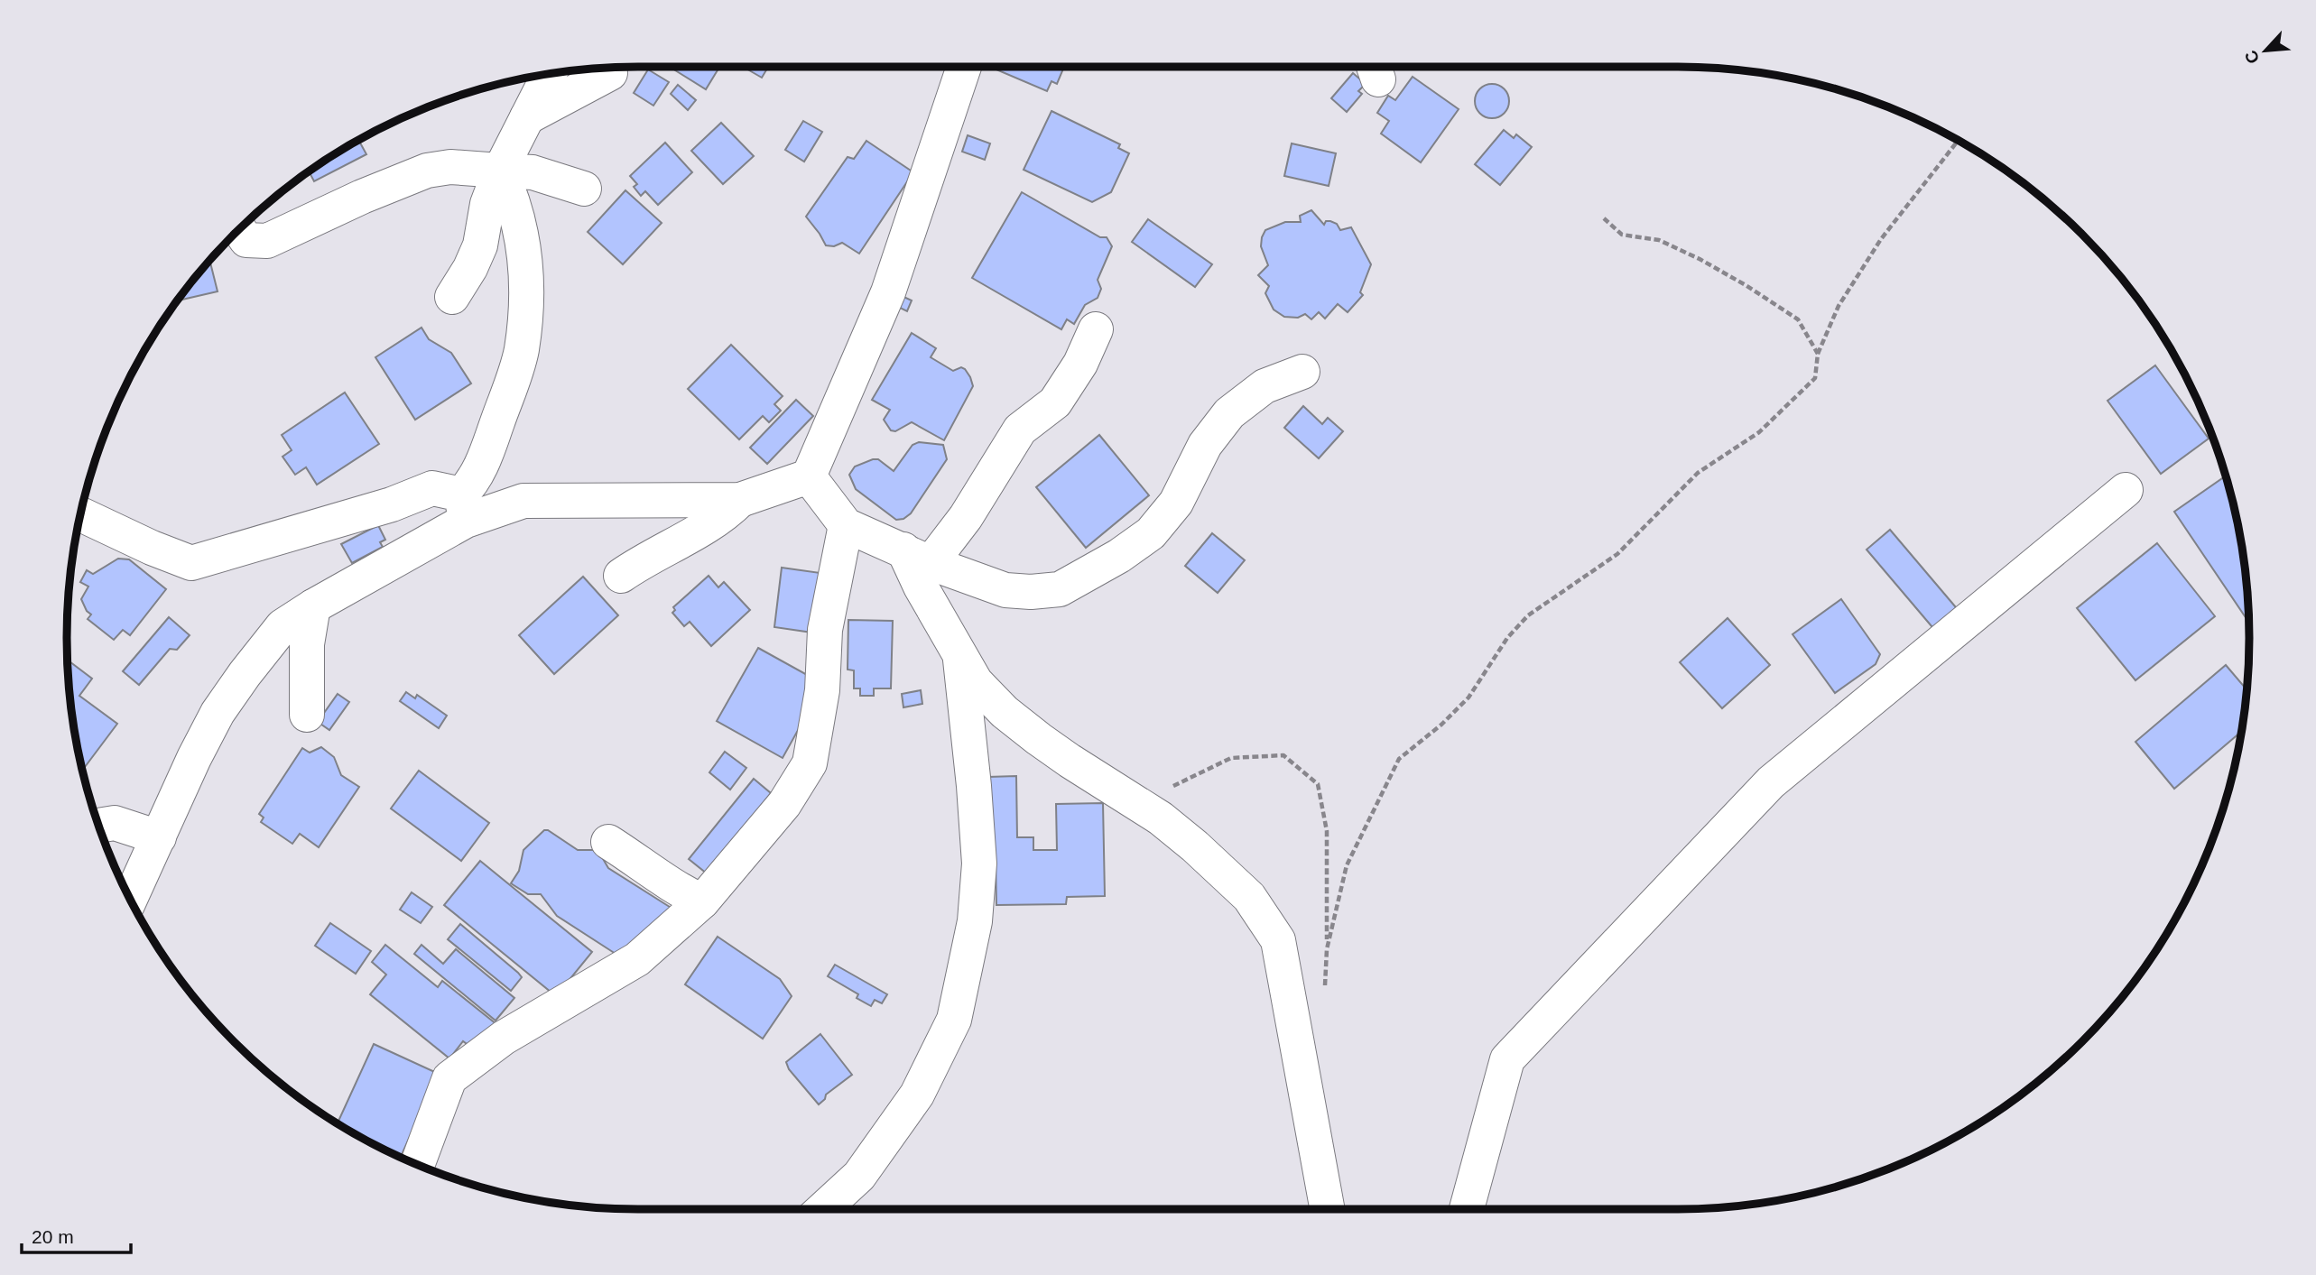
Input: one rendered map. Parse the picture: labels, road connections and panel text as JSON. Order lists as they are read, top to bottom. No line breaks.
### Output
{"scale_bar":"20 m","north":"bottom left"}
